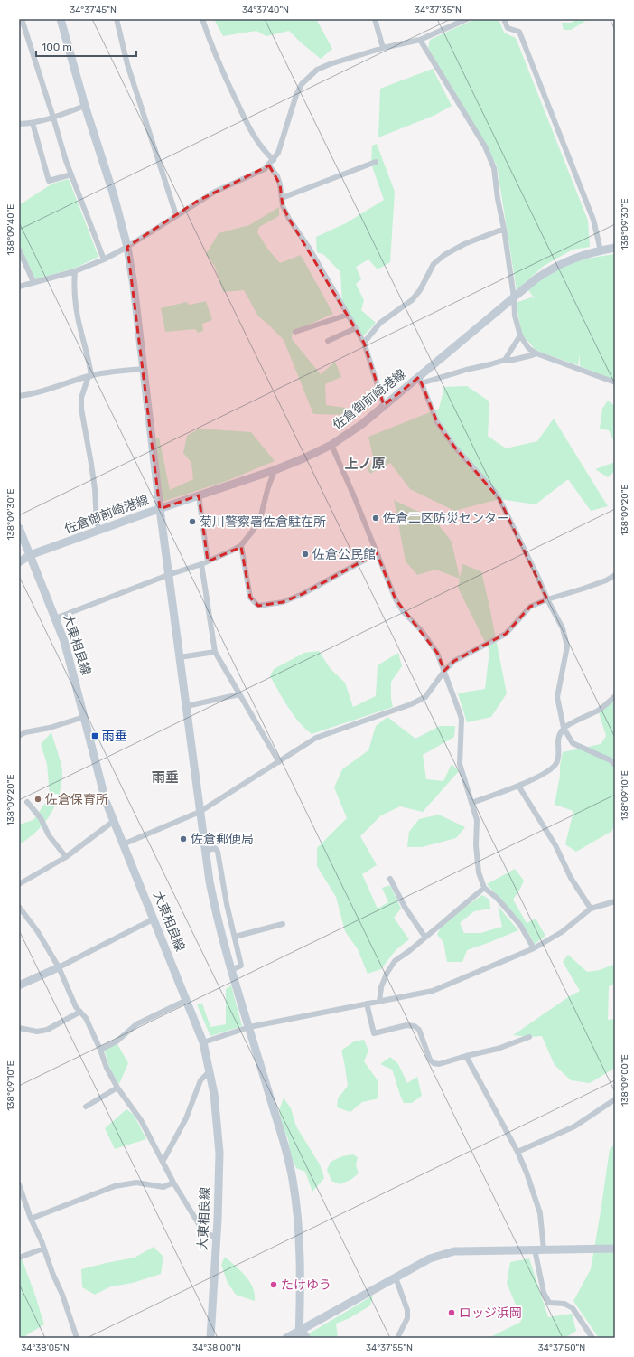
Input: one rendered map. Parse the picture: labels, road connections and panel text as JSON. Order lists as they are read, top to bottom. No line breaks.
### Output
{"streets":{"street":["佐倉御前崎港線","大東相良線"]},"crossings":[["佐倉御前崎港線","大東相良線"]],"districts":["上ノ原","雨垂"],"places":{"other":["佐倉二区防災センター","菊川警察署佐倉駐在所","佐倉公民館","佐倉保育所","佐倉郵便局","たけゆう","ロッジ浜岡"],"transit":["雨垂"]},"scale_bar":"100 m","coordinates":["34°37'45\"N","34°37'40\"N","34°37'35\"N","138°09'30\"E","138°09'40\"E","138°09'20\"E","138°09'10\"E","138°09'00\"E","34°38'05\"N","34°38'00\"N","34°37'55\"N","34°37'50\"N"]}
